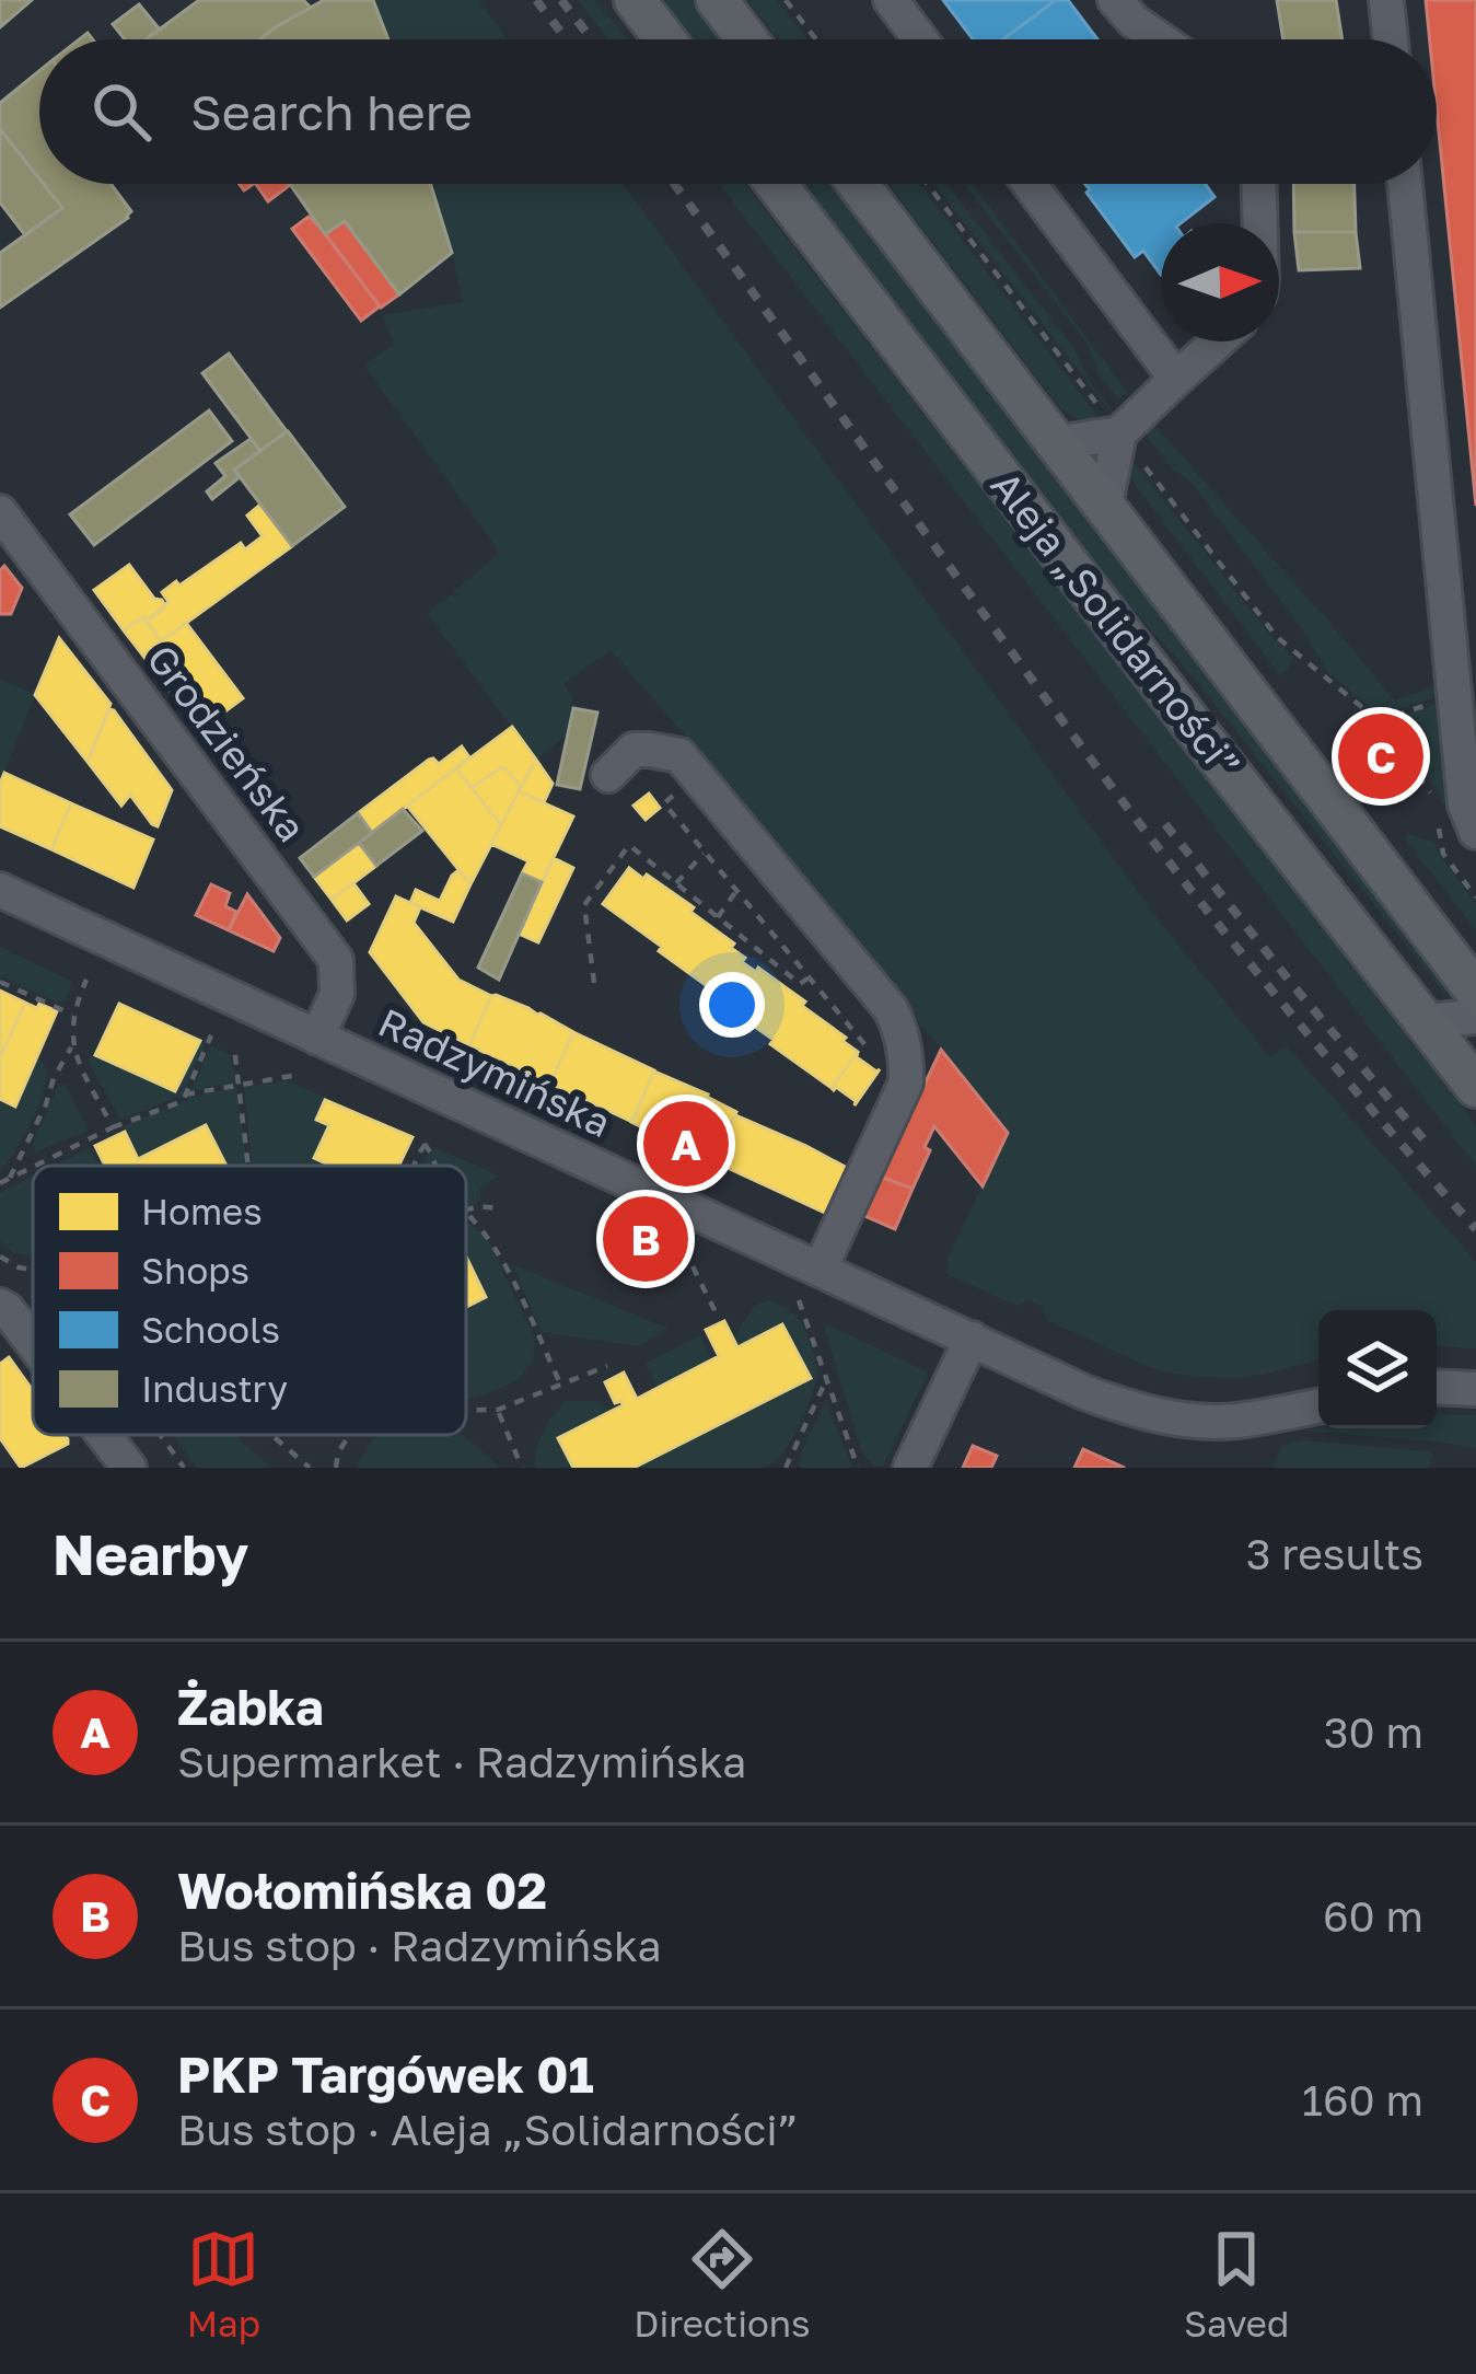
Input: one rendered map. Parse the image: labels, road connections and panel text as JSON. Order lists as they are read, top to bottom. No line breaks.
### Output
{"streets":{"main road":["Aleja „Solidarności”"],"street":["Grodzieńska","Radzymińska"]},"crossings":[["Grodzieńska","Radzymińska"]],"legend":["Homes","Shops","Schools","Industry"],"north":"right","page":{"search":"Search here","pins":["C","A","B"],"heading":["Nearby","3 results"],"list":[{"mark":"A","name":"Żabka","note":"Supermarket · Radzymińska","value":"30 m"},{"mark":"B","name":"Wołomińska 02","note":"Bus stop · Radzymińska","value":"60 m"},{"mark":"C","name":"PKP Targówek 01","note":"Bus stop · Aleja „Solidarności”","value":"160 m"}],"nav":["Map","Directions","Saved"]}}
